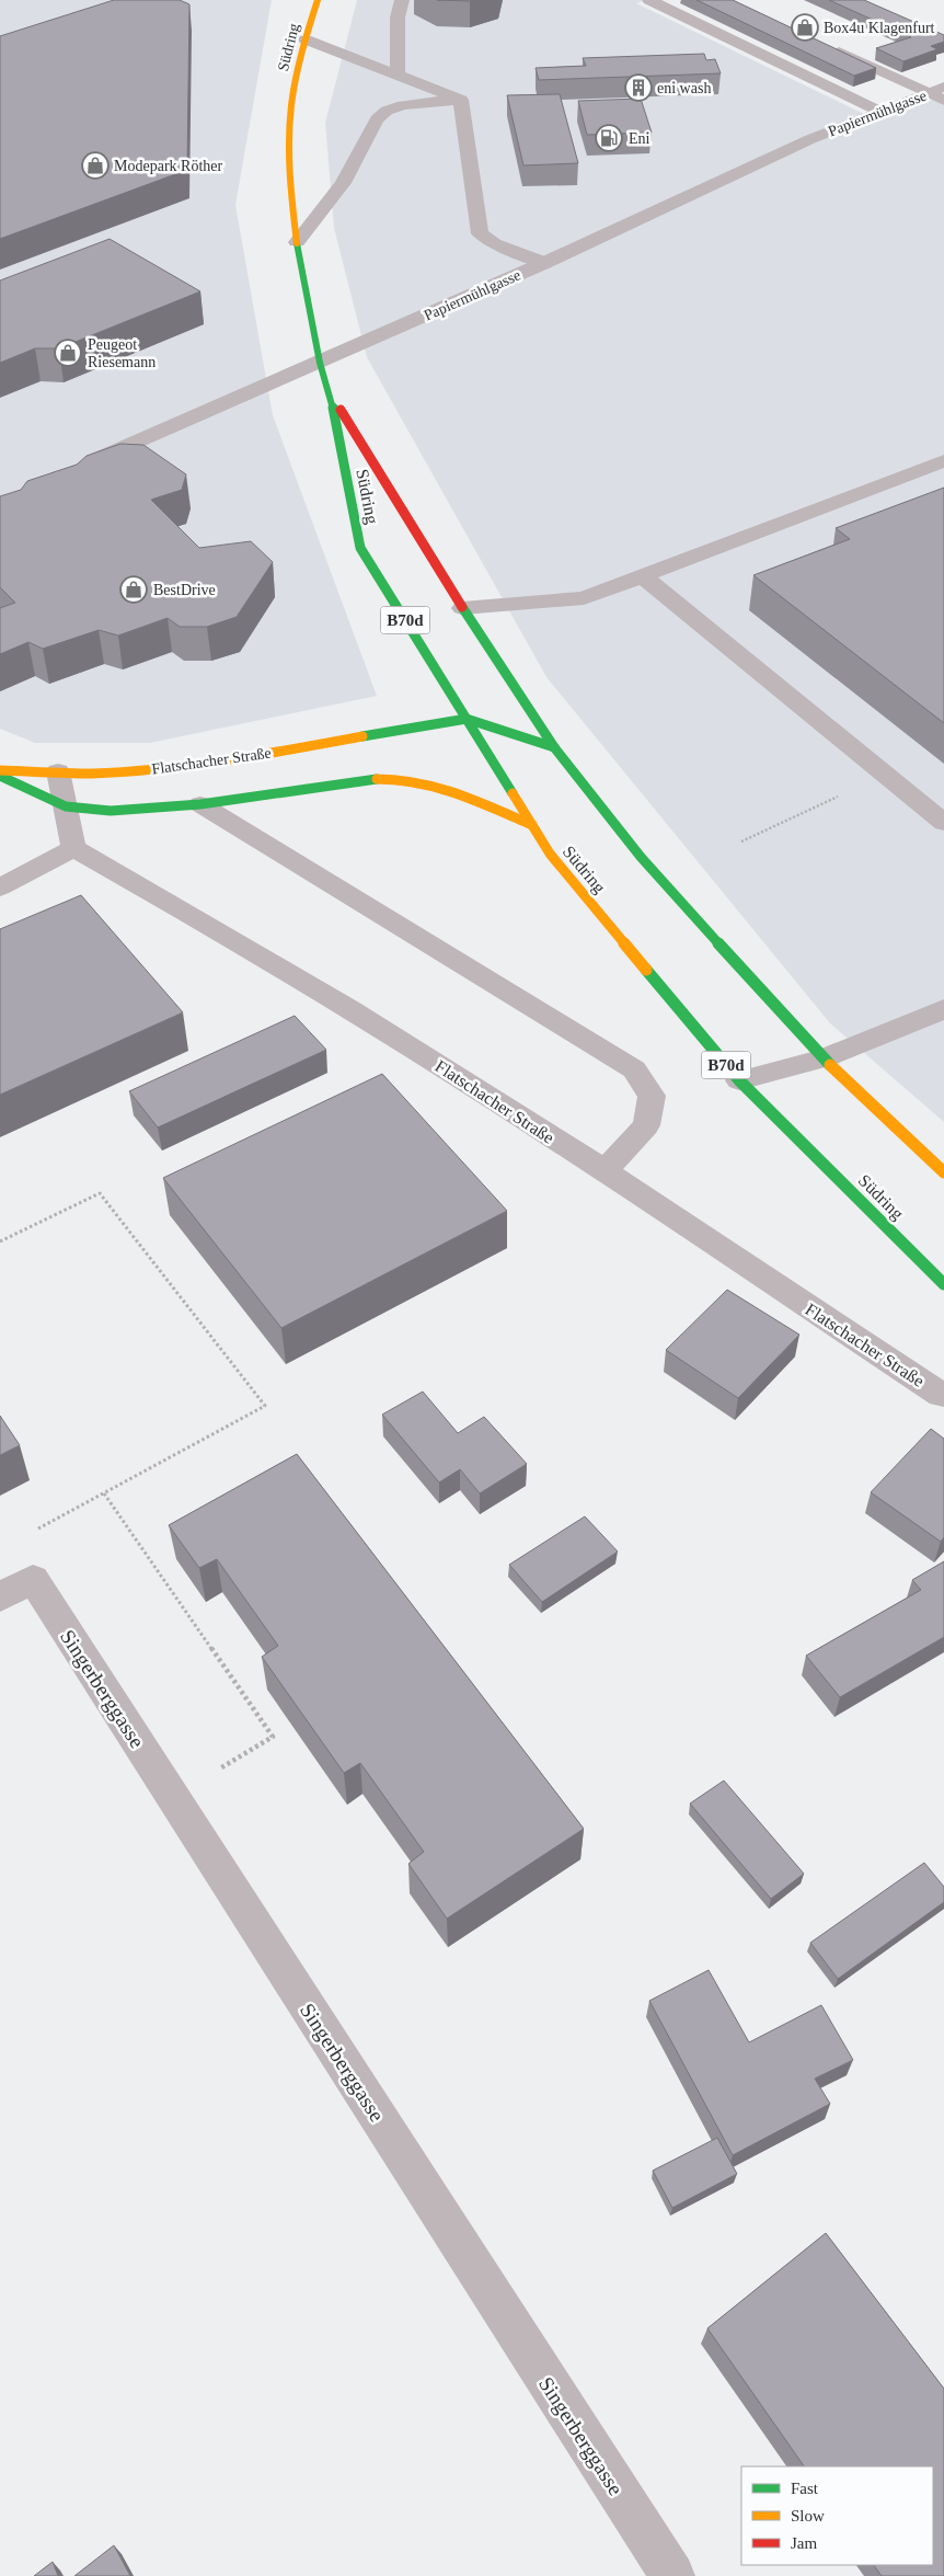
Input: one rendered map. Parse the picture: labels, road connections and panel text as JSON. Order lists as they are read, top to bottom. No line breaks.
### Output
{"streets":{"main road":["Südring","B70d","Flatschacher Straße"],"street":["Papiermühlgasse","Singerberggasse"]},"crossings":[["Südring","Papiermühlgasse"],["Südring","Flatschacher Straße"]],"places":{"shop":["Box4u Klagenfurt","Modepark Röther","Peugeot Riesemann","BestDrive"],"building":["eni wash"],"fuel station":["Eni"]},"legend":["Fast","Slow","Jam"]}
